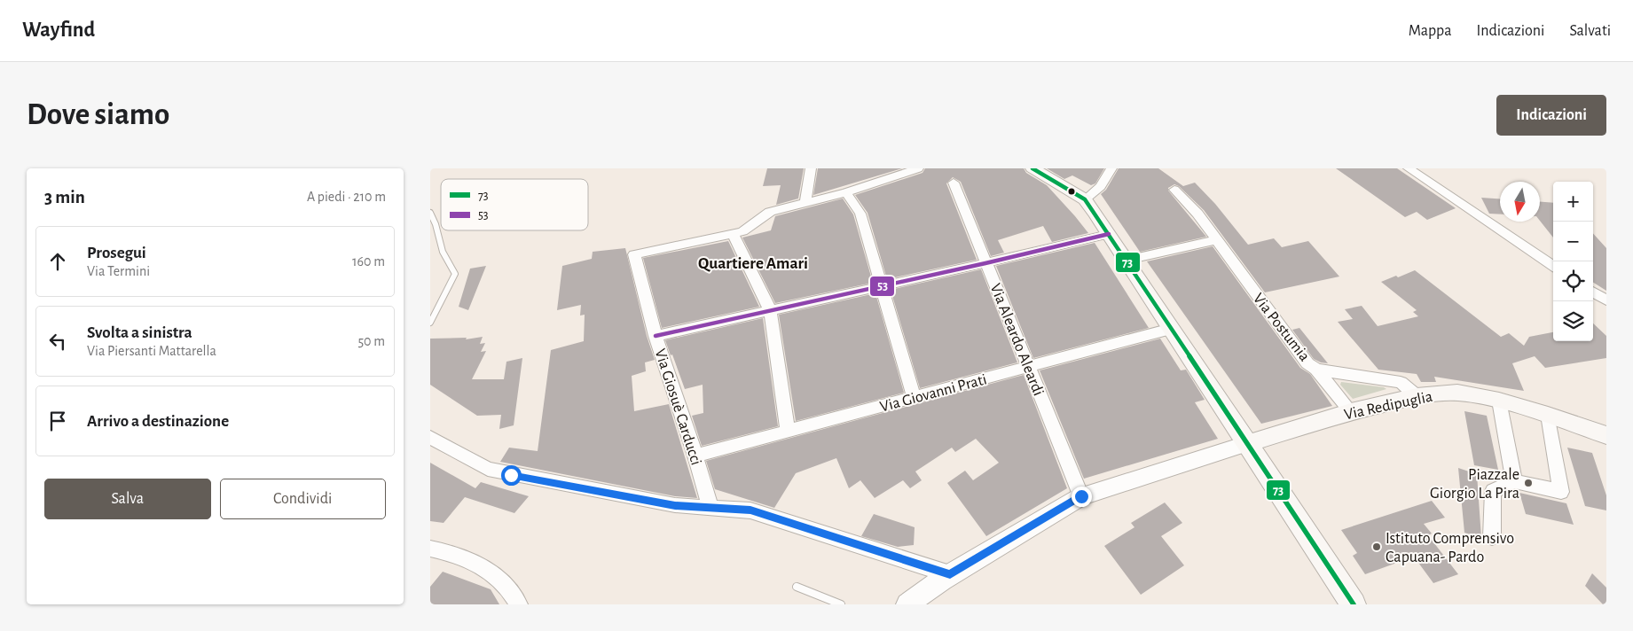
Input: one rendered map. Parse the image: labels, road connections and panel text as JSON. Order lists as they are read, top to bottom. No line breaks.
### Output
{"streets":{"main road":["Via Redipuglia"],"street":["Via Postumia","Via Aleardo Aleardi","Via Giovanni Prati","Via Giosuè Carducci"]},"crossings":[["Via Postumia","Via Redipuglia"],["Via Aleardo Aleardi","Via Giovanni Prati"],["Via Giovanni Prati","Via Giosuè Carducci"]],"districts":["Quartiere Amari"],"places":["Piazzale Giorgio La Pira","Istituto Comprensivo Capuana- Pardo"],"lines":["transit line 73","transit line 53"],"legend":["73","53"],"north":"bottom","page":{"header":"Wayfind","nav":["Mappa","Indicazioni","Salvati"],"buttons":["Indicazioni",["Salva","Condividi"]],"title":"Dove siamo","heading":["3 min","A piedi · 210 m"],"map_buttons":["+","−"],"list":[["Prosegui","Via Termini","160 m"],["Svolta a sinistra","Via Piersanti Mattarella","50 m"],"Arrivo a destinazione"]}}
